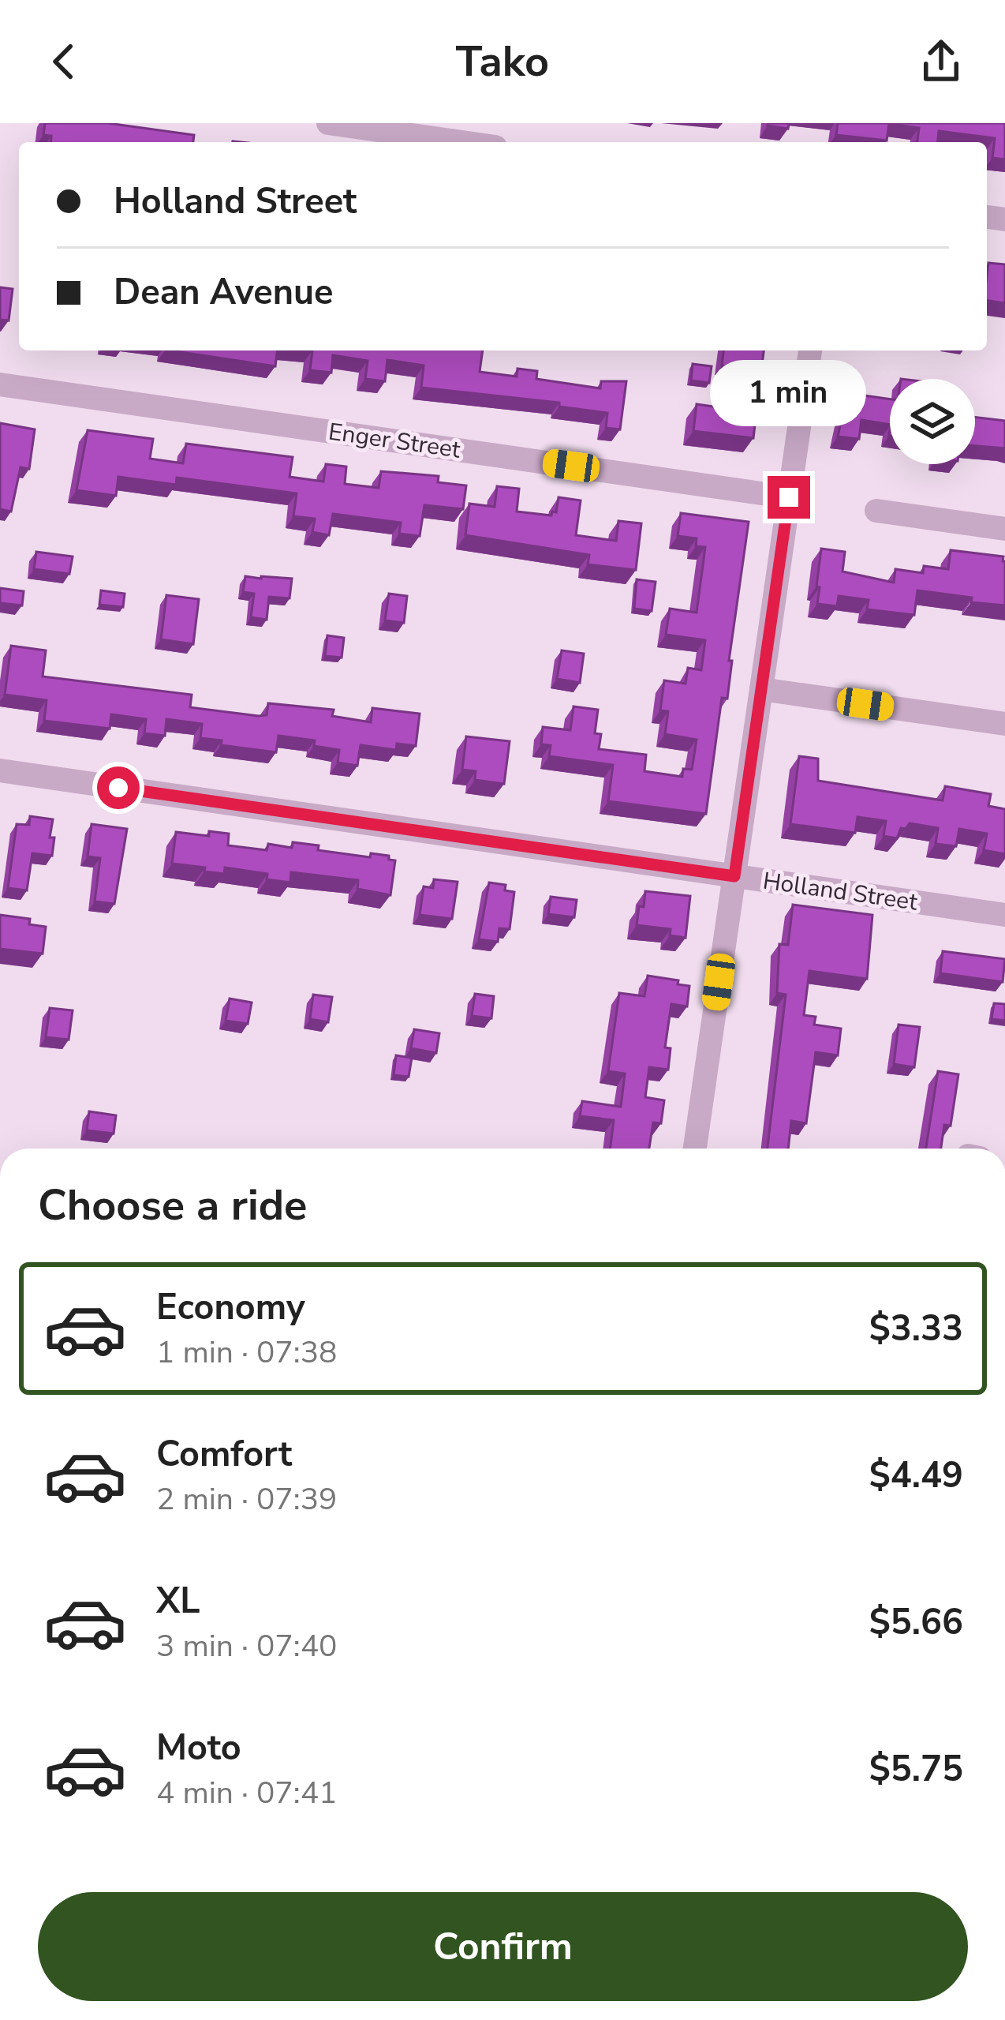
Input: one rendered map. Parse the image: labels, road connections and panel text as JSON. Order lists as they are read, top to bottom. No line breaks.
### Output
{"streets":{"street":["Enger Street","Holland Street"]},"page":{"header":"Tako","banner":["Holland Street","Dean Avenue"],"bubble":"1 min","heading":"Choose a ride","list":[{"name":"Economy","note":"1 min · 07:38","value":"$3.33"},{"name":"Comfort","note":"2 min · 07:39","value":"$4.49"},{"name":"XL","note":"3 min · 07:40","value":"$5.66"},{"name":"Moto","note":"4 min · 07:41","value":"$5.75"}],"buttons":"Confirm"}}
